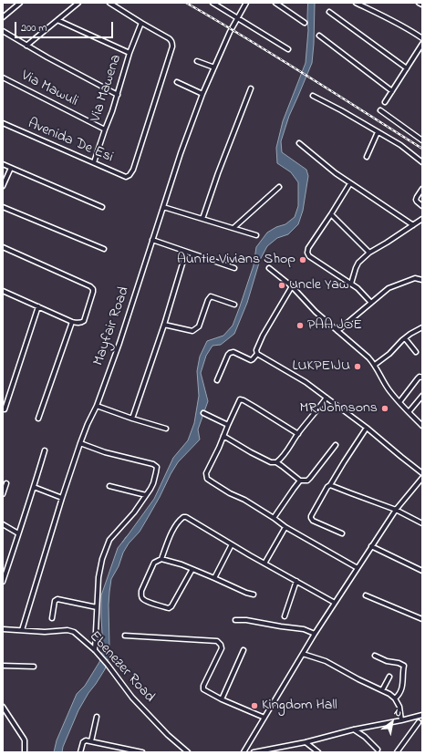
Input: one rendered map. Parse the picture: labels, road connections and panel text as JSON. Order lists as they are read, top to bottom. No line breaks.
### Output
{"streets":{"street":["Via Mawena","Via Mawuli","Avenida De Esi","Mayfair Road","Ebenezer Road"]},"crossings":[["Via Mawena","Via Mawuli"],["Via Mawena","Avenida De Esi"],["Mayfair Road","Ebenezer Road"]],"places":["Auntie Vivians Shop","Uncle Yaw","PAA JOE","LUKPEIJU","MR.Johnsons","Kingdom Hall"],"scale_bar":"200 m","north":"top right"}
